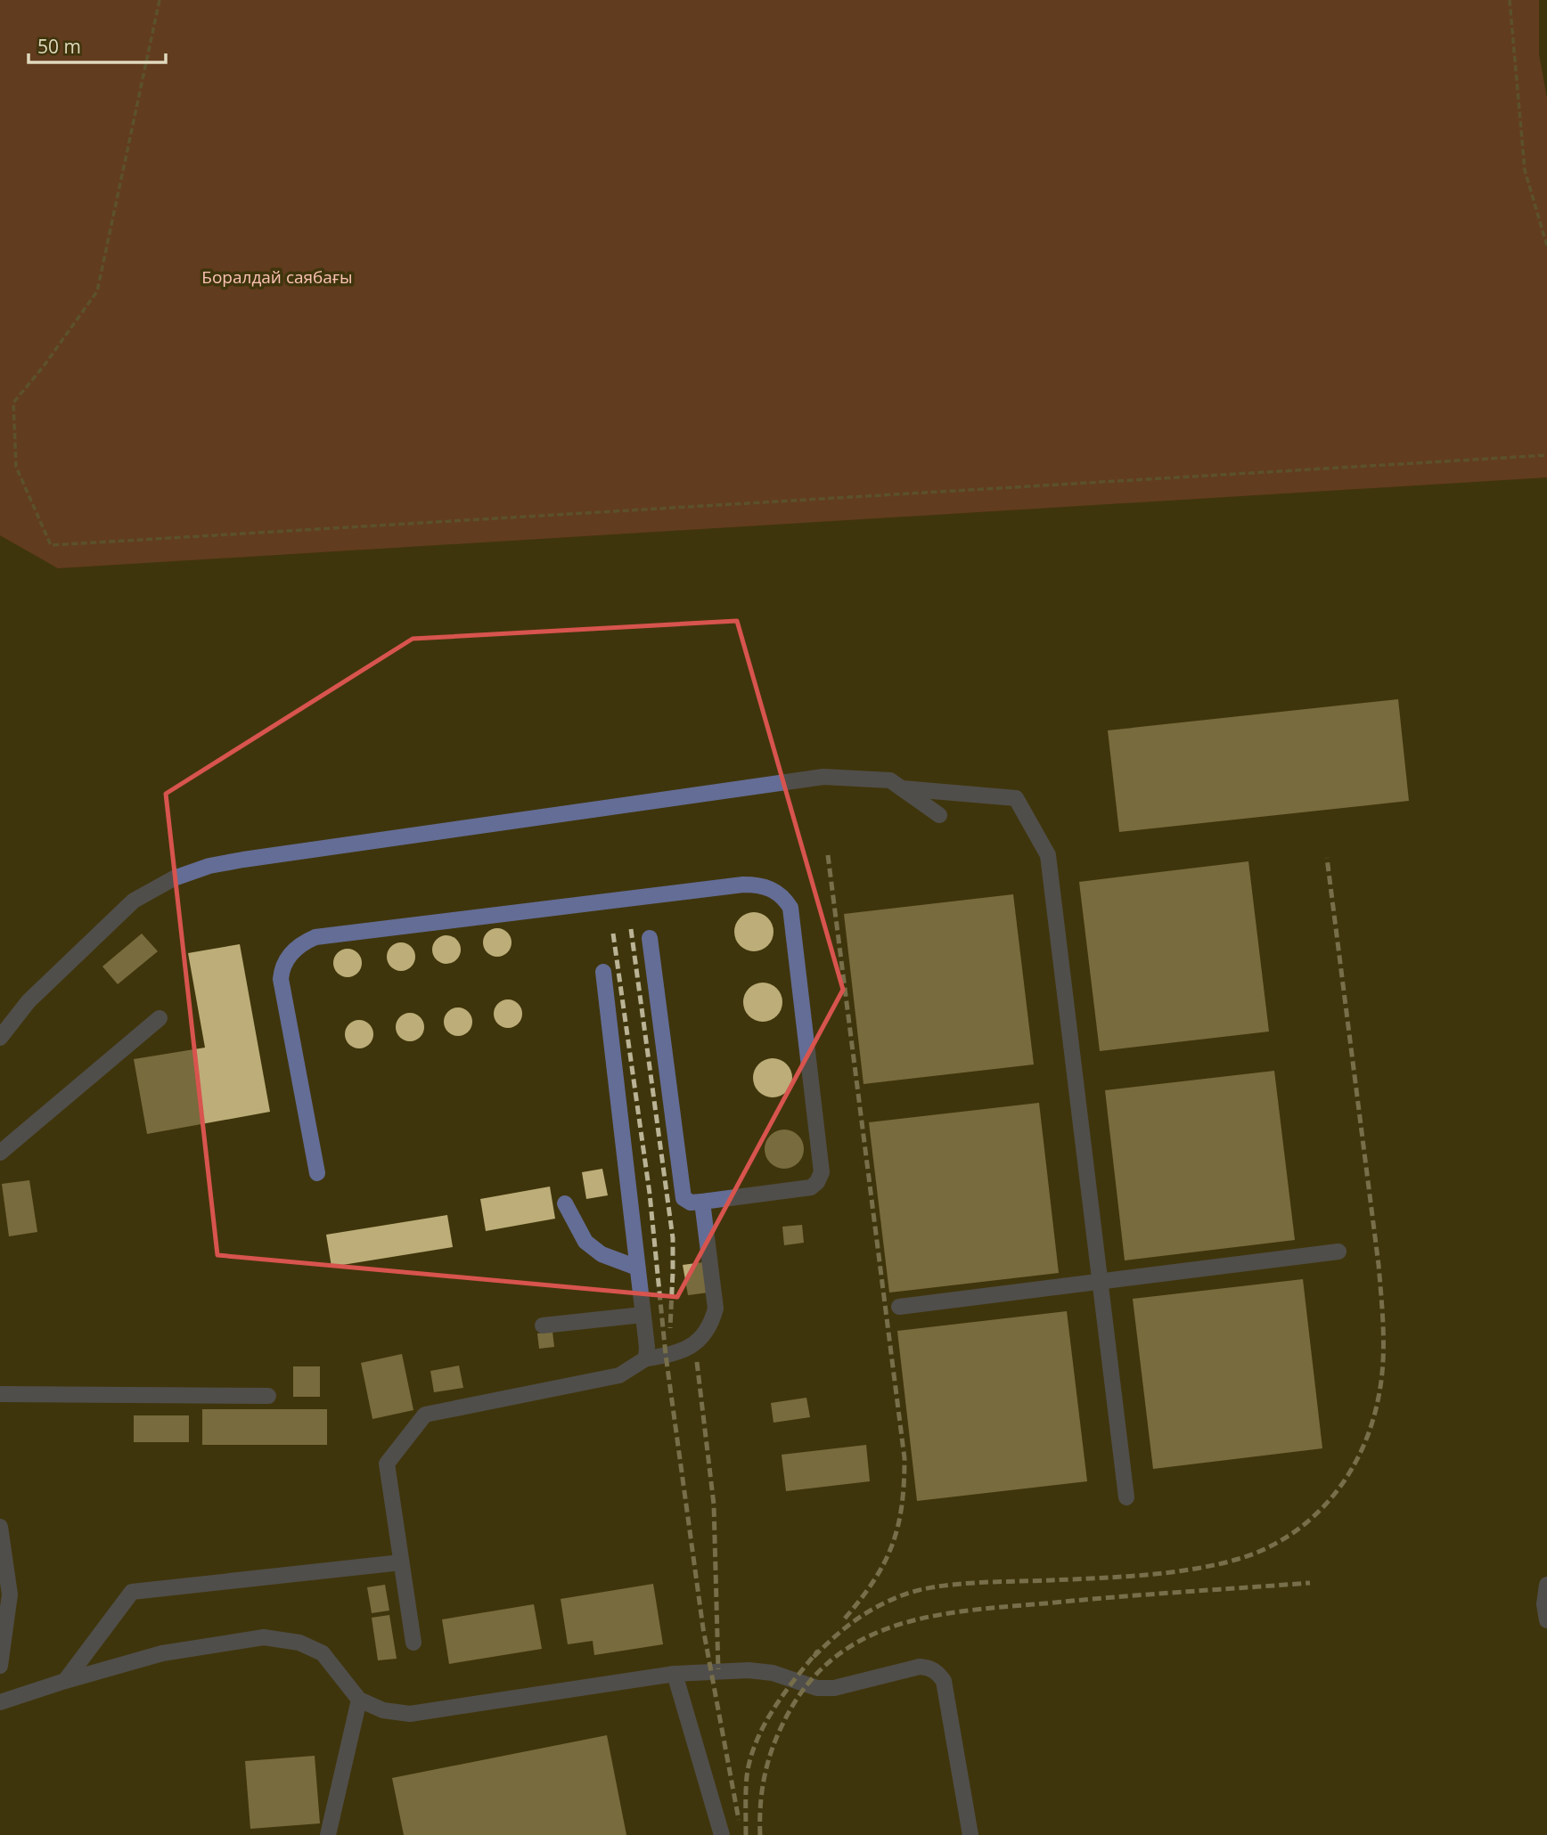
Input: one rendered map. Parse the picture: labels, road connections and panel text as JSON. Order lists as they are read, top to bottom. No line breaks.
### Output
{"parks":["Боралдай саябағы"],"scale_bar":"50 m"}
